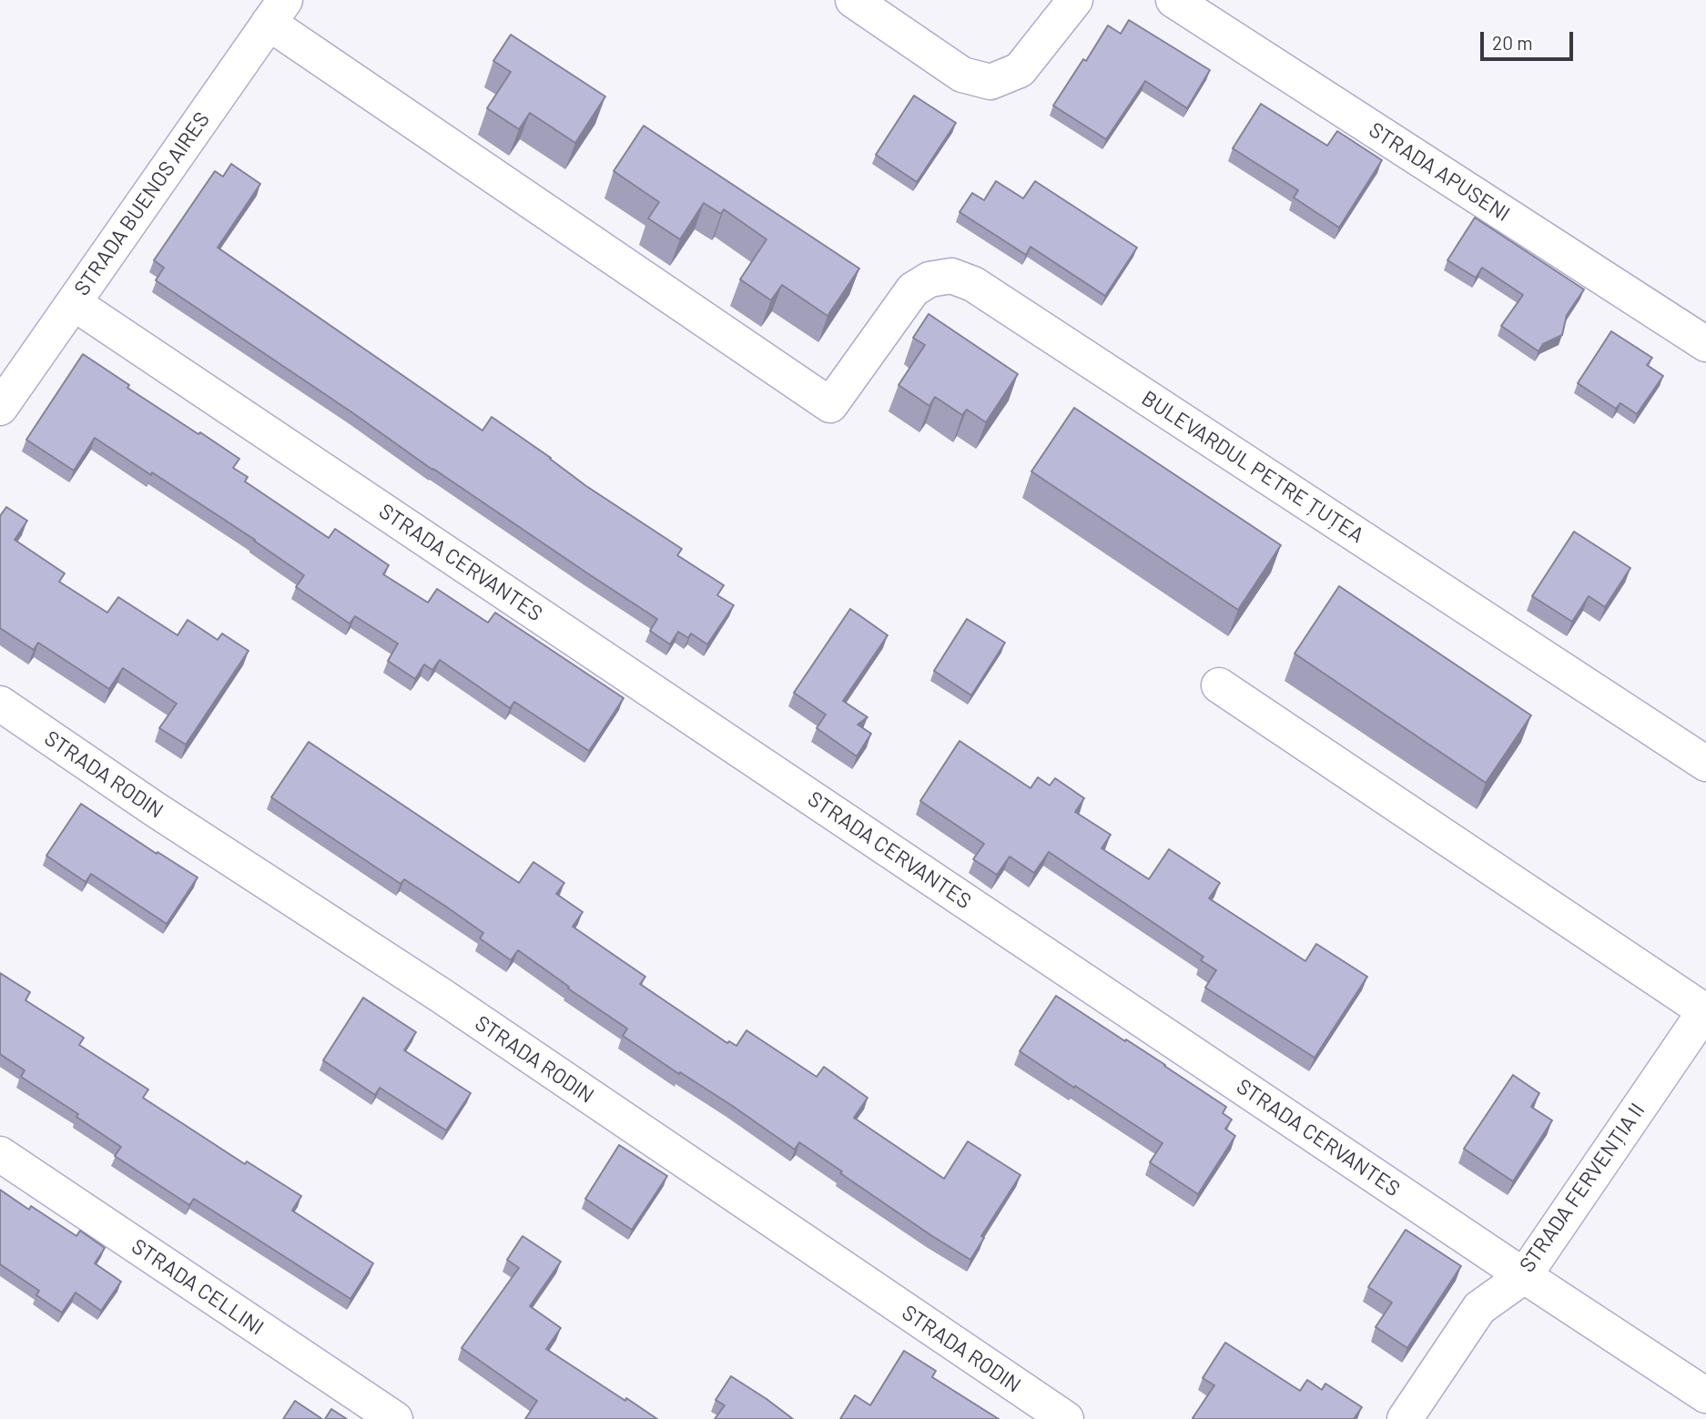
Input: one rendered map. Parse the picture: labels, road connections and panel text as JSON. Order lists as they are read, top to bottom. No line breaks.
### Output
{"streets":{"street":["STRADA APUSENI","STRADA BUENOS AIRES","BULEVARDUL PETRE ȚUȚEA","STRADA CERVANTES","STRADA RODIN","STRADA FERVENȚIA II","STRADA CELLINI"]},"crossings":[["STRADA BUENOS AIRES","BULEVARDUL PETRE ȚUȚEA"],["STRADA BUENOS AIRES","STRADA CERVANTES"],["STRADA CERVANTES","STRADA FERVENȚIA II"]],"scale_bar":"20 m"}
